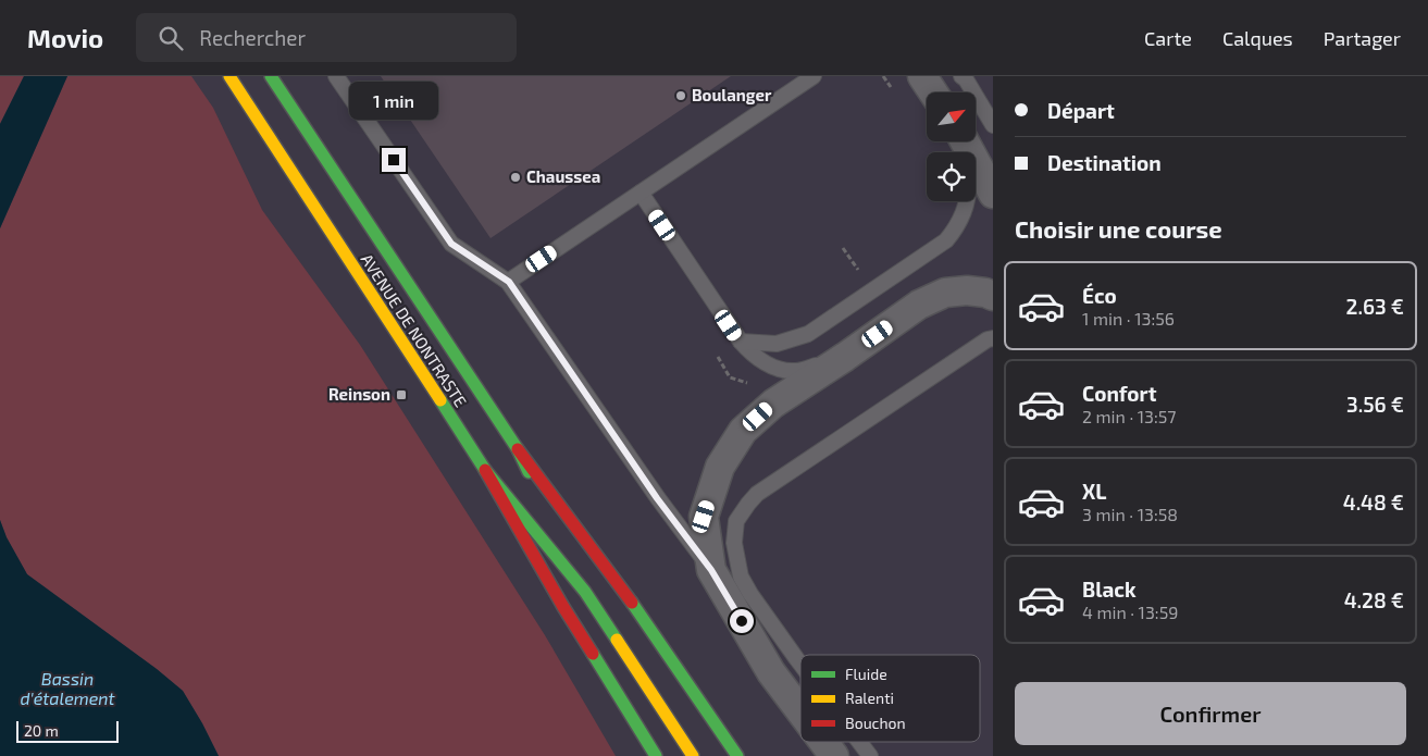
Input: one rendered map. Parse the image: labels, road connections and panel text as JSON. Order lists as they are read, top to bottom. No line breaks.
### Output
{"streets":{"main road":["AVENUE DE NONTRASTE"]},"water":["Bassin d'étalement"],"places":{"other":["Boulanger","Chaussea"],"transit":["Reinson"]},"legend":["Fluide","Ralenti","Bouchon"],"scale_bar":"20 m","north":"top right","page":{"header":"Movio","search":"Rechercher","nav":["Carte","Calques","Partager"],"banner":["Départ","Destination"],"bubble":"1 min","heading":"Choisir une course","list":[{"name":"Éco","note":"1 min · 13:56","value":"2.63 €"},{"name":"Confort","note":"2 min · 13:57","value":"3.56 €"},{"name":"XL","note":"3 min · 13:58","value":"4.48 €"},{"name":"Black","note":"4 min · 13:59","value":"4.28 €"}],"buttons":"Confirmer","scale":"20 m"}}
